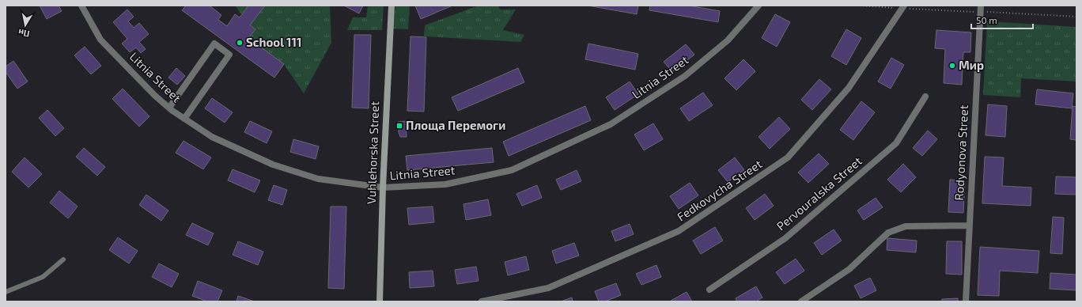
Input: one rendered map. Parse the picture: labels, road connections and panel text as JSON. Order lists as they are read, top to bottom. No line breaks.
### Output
{"streets":{"main road":["Vuhlehorska Street"],"street":["Litnia Street","Rodyonova Street","Fedkovycha Street","Pervouralska Street"]},"crossings":[["Litnia Street","Vuhlehorska Street"]],"places":{"other":["School 111","Мир"],"transit":["Площа Перемоги"]},"scale_bar":"50 m","north":"bottom"}
